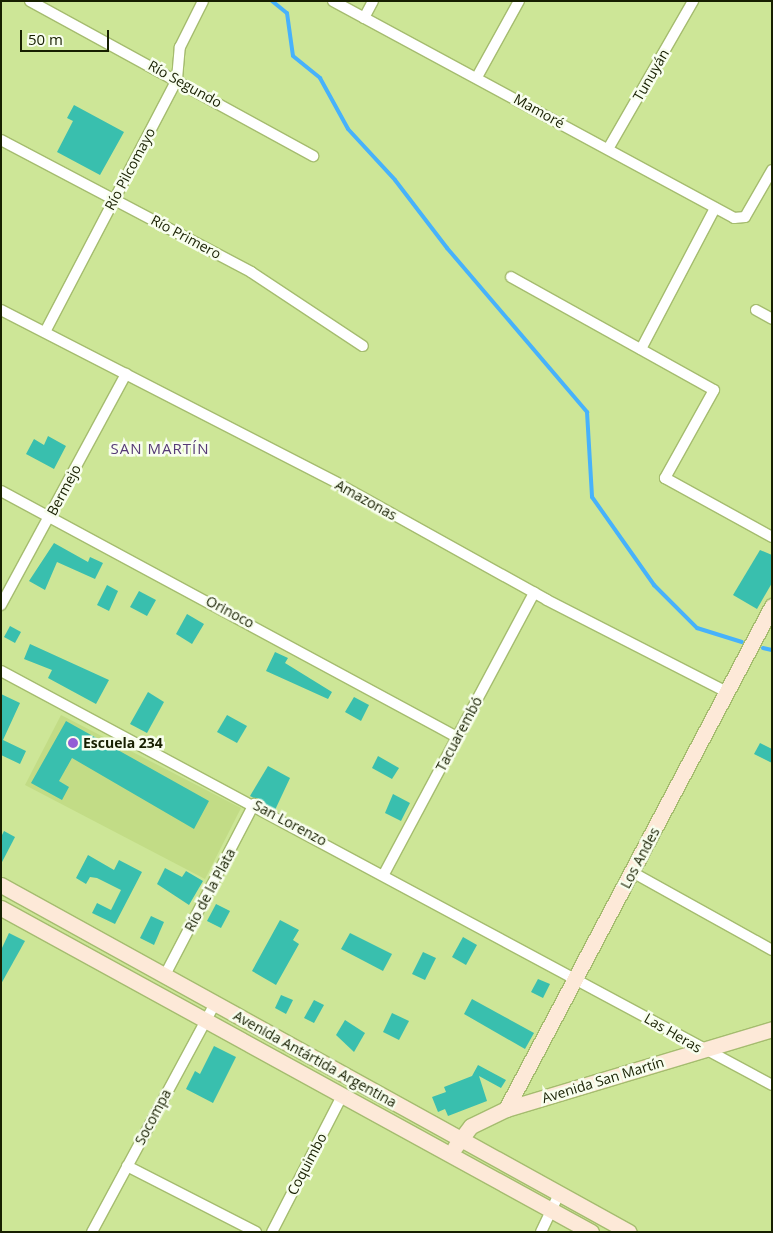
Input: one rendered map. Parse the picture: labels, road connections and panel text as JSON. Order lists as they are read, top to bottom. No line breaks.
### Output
{"streets":{"main road":["Los Andes","Avenida Antártida Argentina","Avenida San Martín"],"street":["Tunuyán","Río Segundo","Mamoré","Río Pilcomayo","Río Primero","Bermejo","Amazonas","Orinoco","Tacuarembó","San Lorenzo","Río de la Plata","Las Heras","Socompa","Coquimbo"]},"crossings":[["Tunuyán","Mamoré"],["Río Segundo","Río Pilcomayo"],["Río Pilcomayo","Río Primero"],["Río Pilcomayo","Amazonas"],["Bermejo","Amazonas"],["Bermejo","Orinoco"],["Amazonas","Tacuarembó"],["Amazonas","Los Andes"],["Orinoco","Tacuarembó"],["Tacuarembó","San Lorenzo"],["San Lorenzo","Los Andes"],["San Lorenzo","Río de la Plata"],["San Lorenzo","Las Heras"],["Los Andes","Las Heras"],["Los Andes","Avenida San Martín"],["Río de la Plata","Avenida Antártida Argentina"],["Las Heras","Avenida San Martín"],["Avenida Antártida Argentina","Avenida San Martín"],["Avenida Antártida Argentina","Socompa"],["Avenida Antártida Argentina","Coquimbo"]],"districts":["SAN MARTÍN"],"places":["Escuela 234"],"scale_bar":"50 m"}
